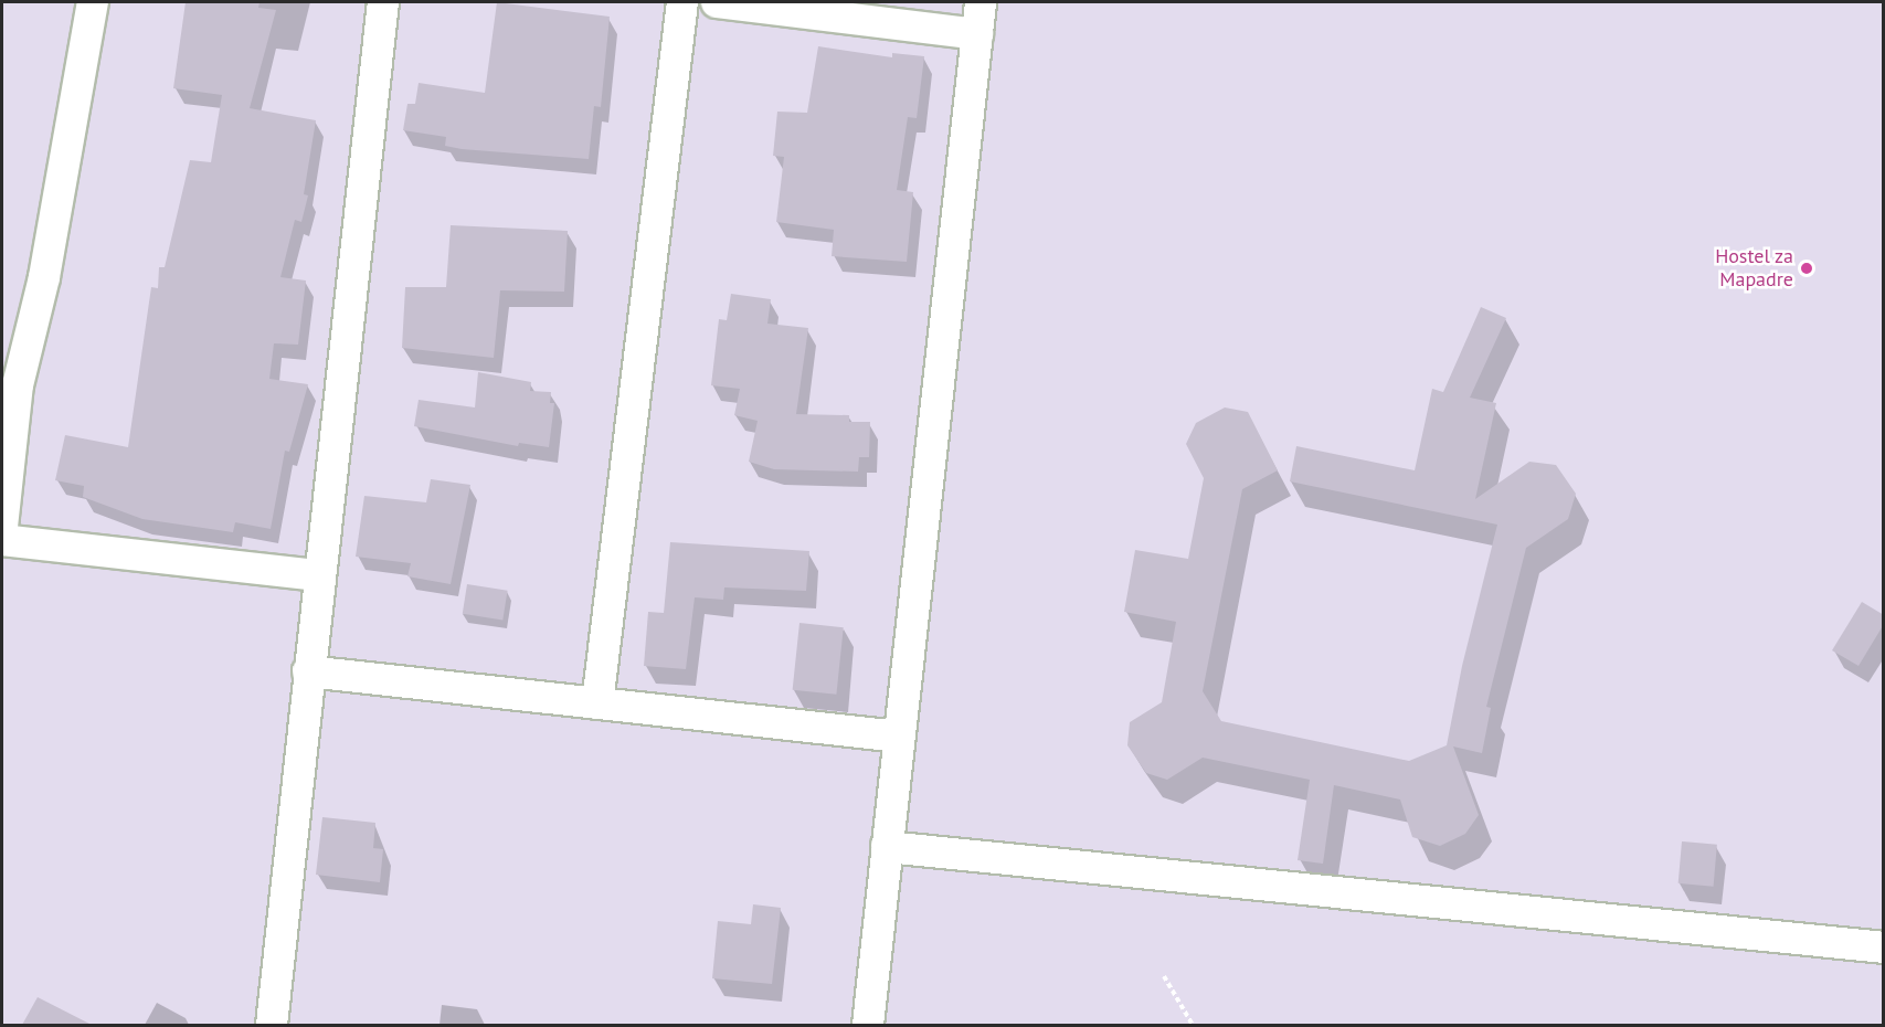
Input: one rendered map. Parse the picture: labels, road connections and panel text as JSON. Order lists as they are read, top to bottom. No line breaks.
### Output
{"places":["Hostel za Mapadre"]}
